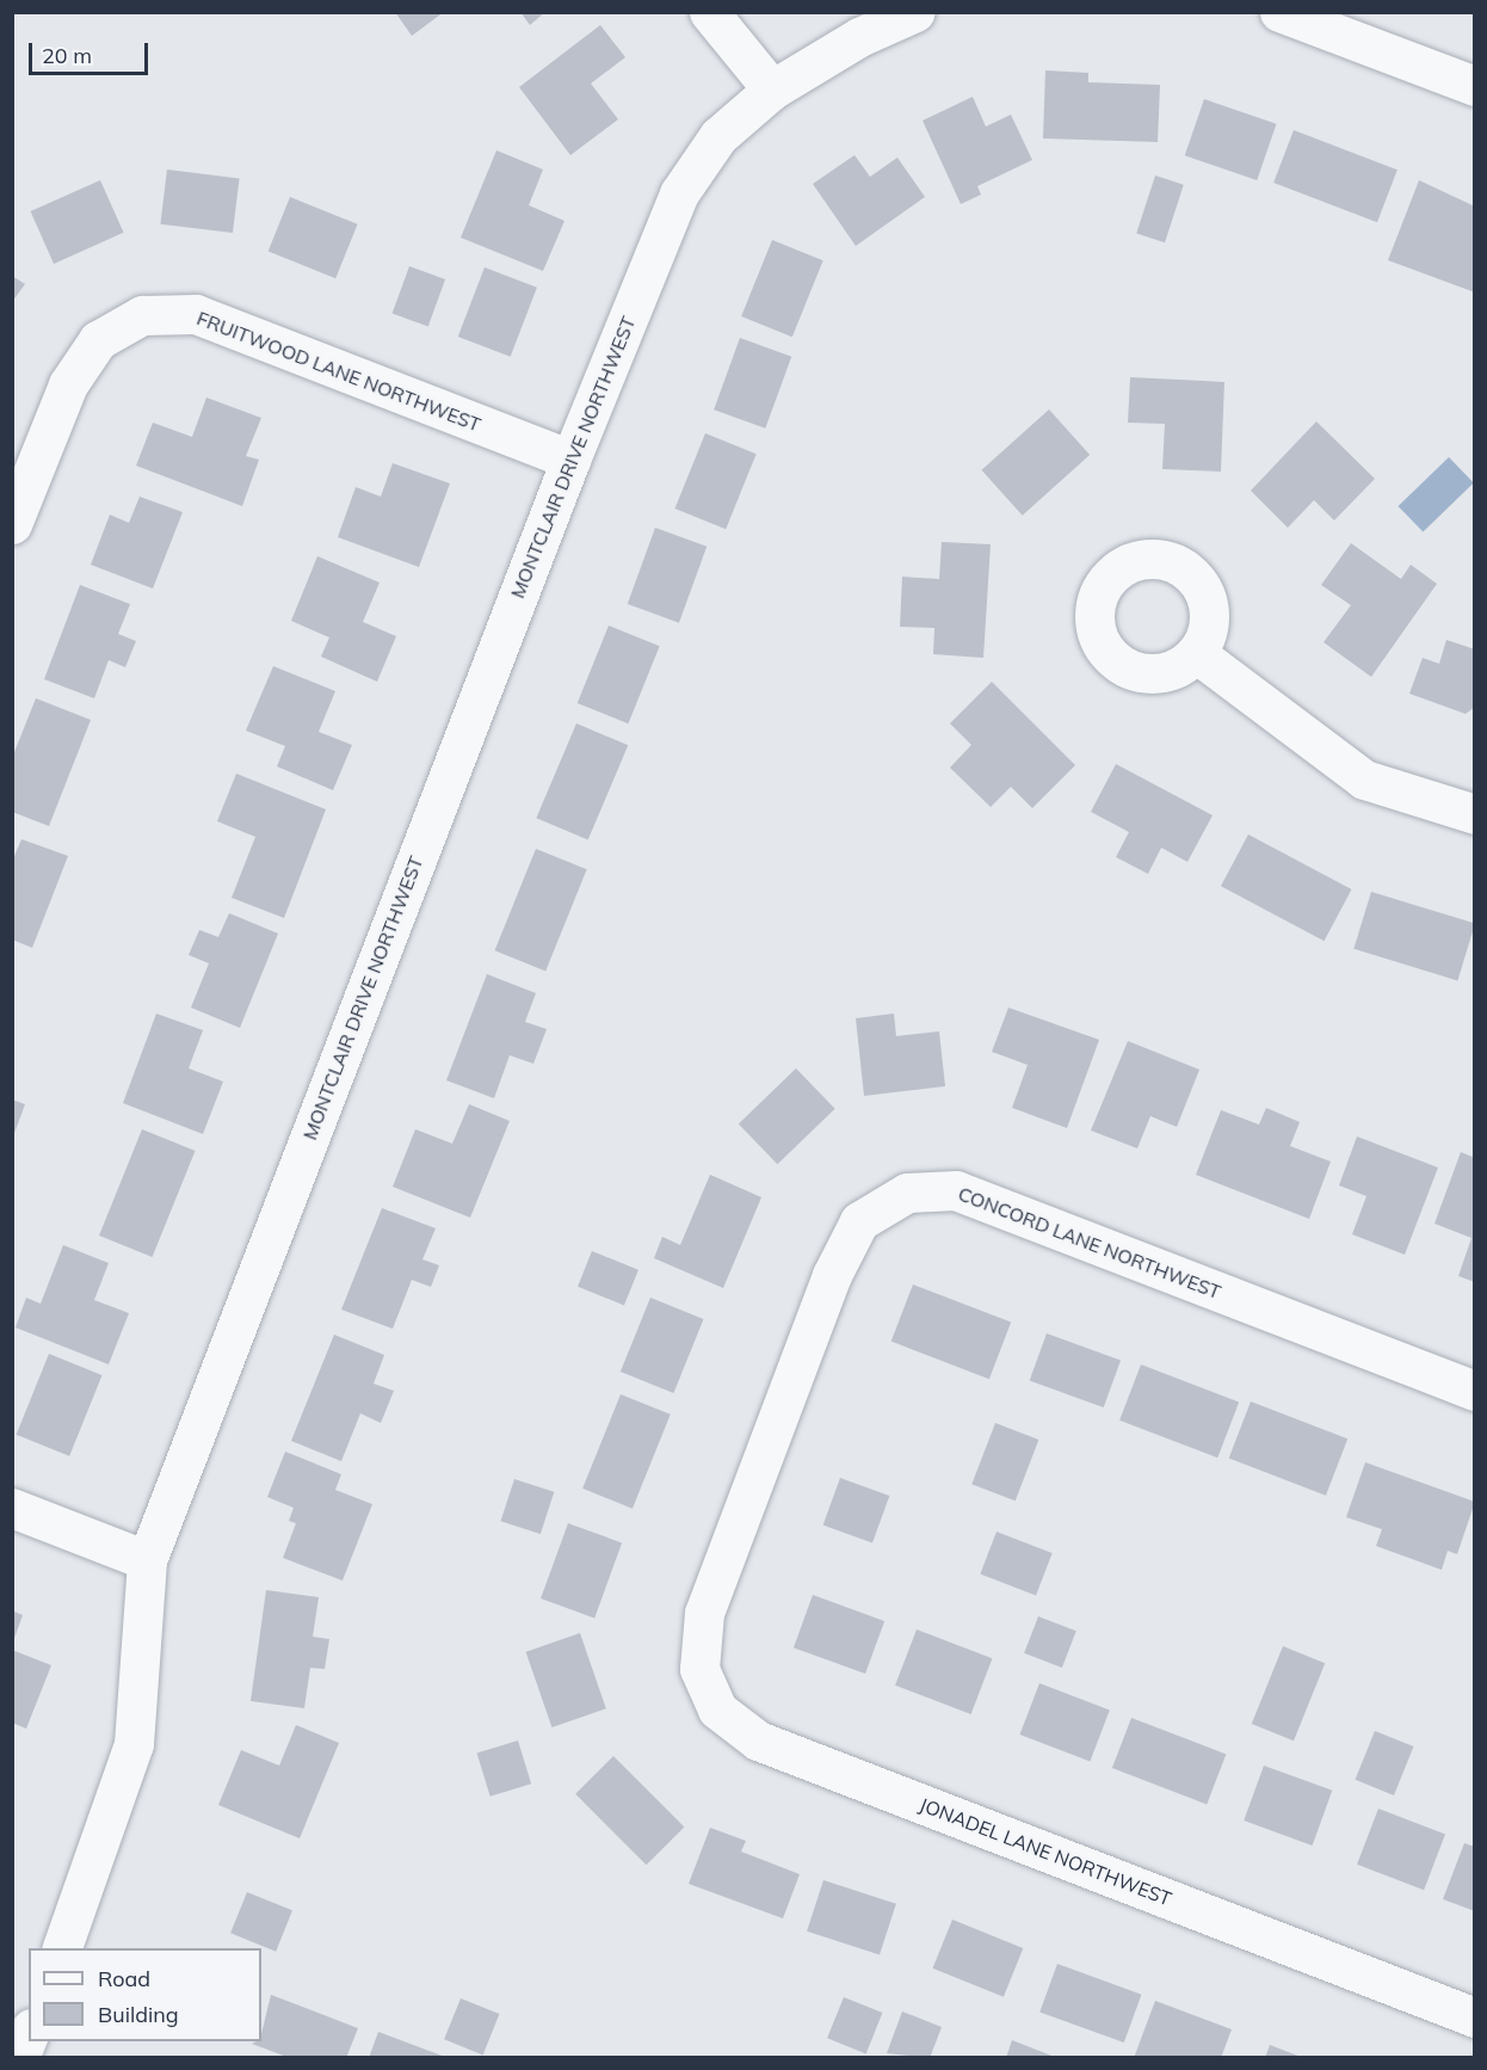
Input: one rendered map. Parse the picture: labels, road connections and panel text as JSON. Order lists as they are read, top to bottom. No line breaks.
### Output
{"streets":{"street":["FRUITWOOD LANE NORTHWEST","MONTCLAIR DRIVE NORTHWEST","CONCORD LANE NORTHWEST","JONADEL LANE NORTHWEST"]},"crossings":[["FRUITWOOD LANE NORTHWEST","MONTCLAIR DRIVE NORTHWEST"],["CONCORD LANE NORTHWEST","JONADEL LANE NORTHWEST"]],"legend":["Road","Building"],"scale_bar":"20 m"}
